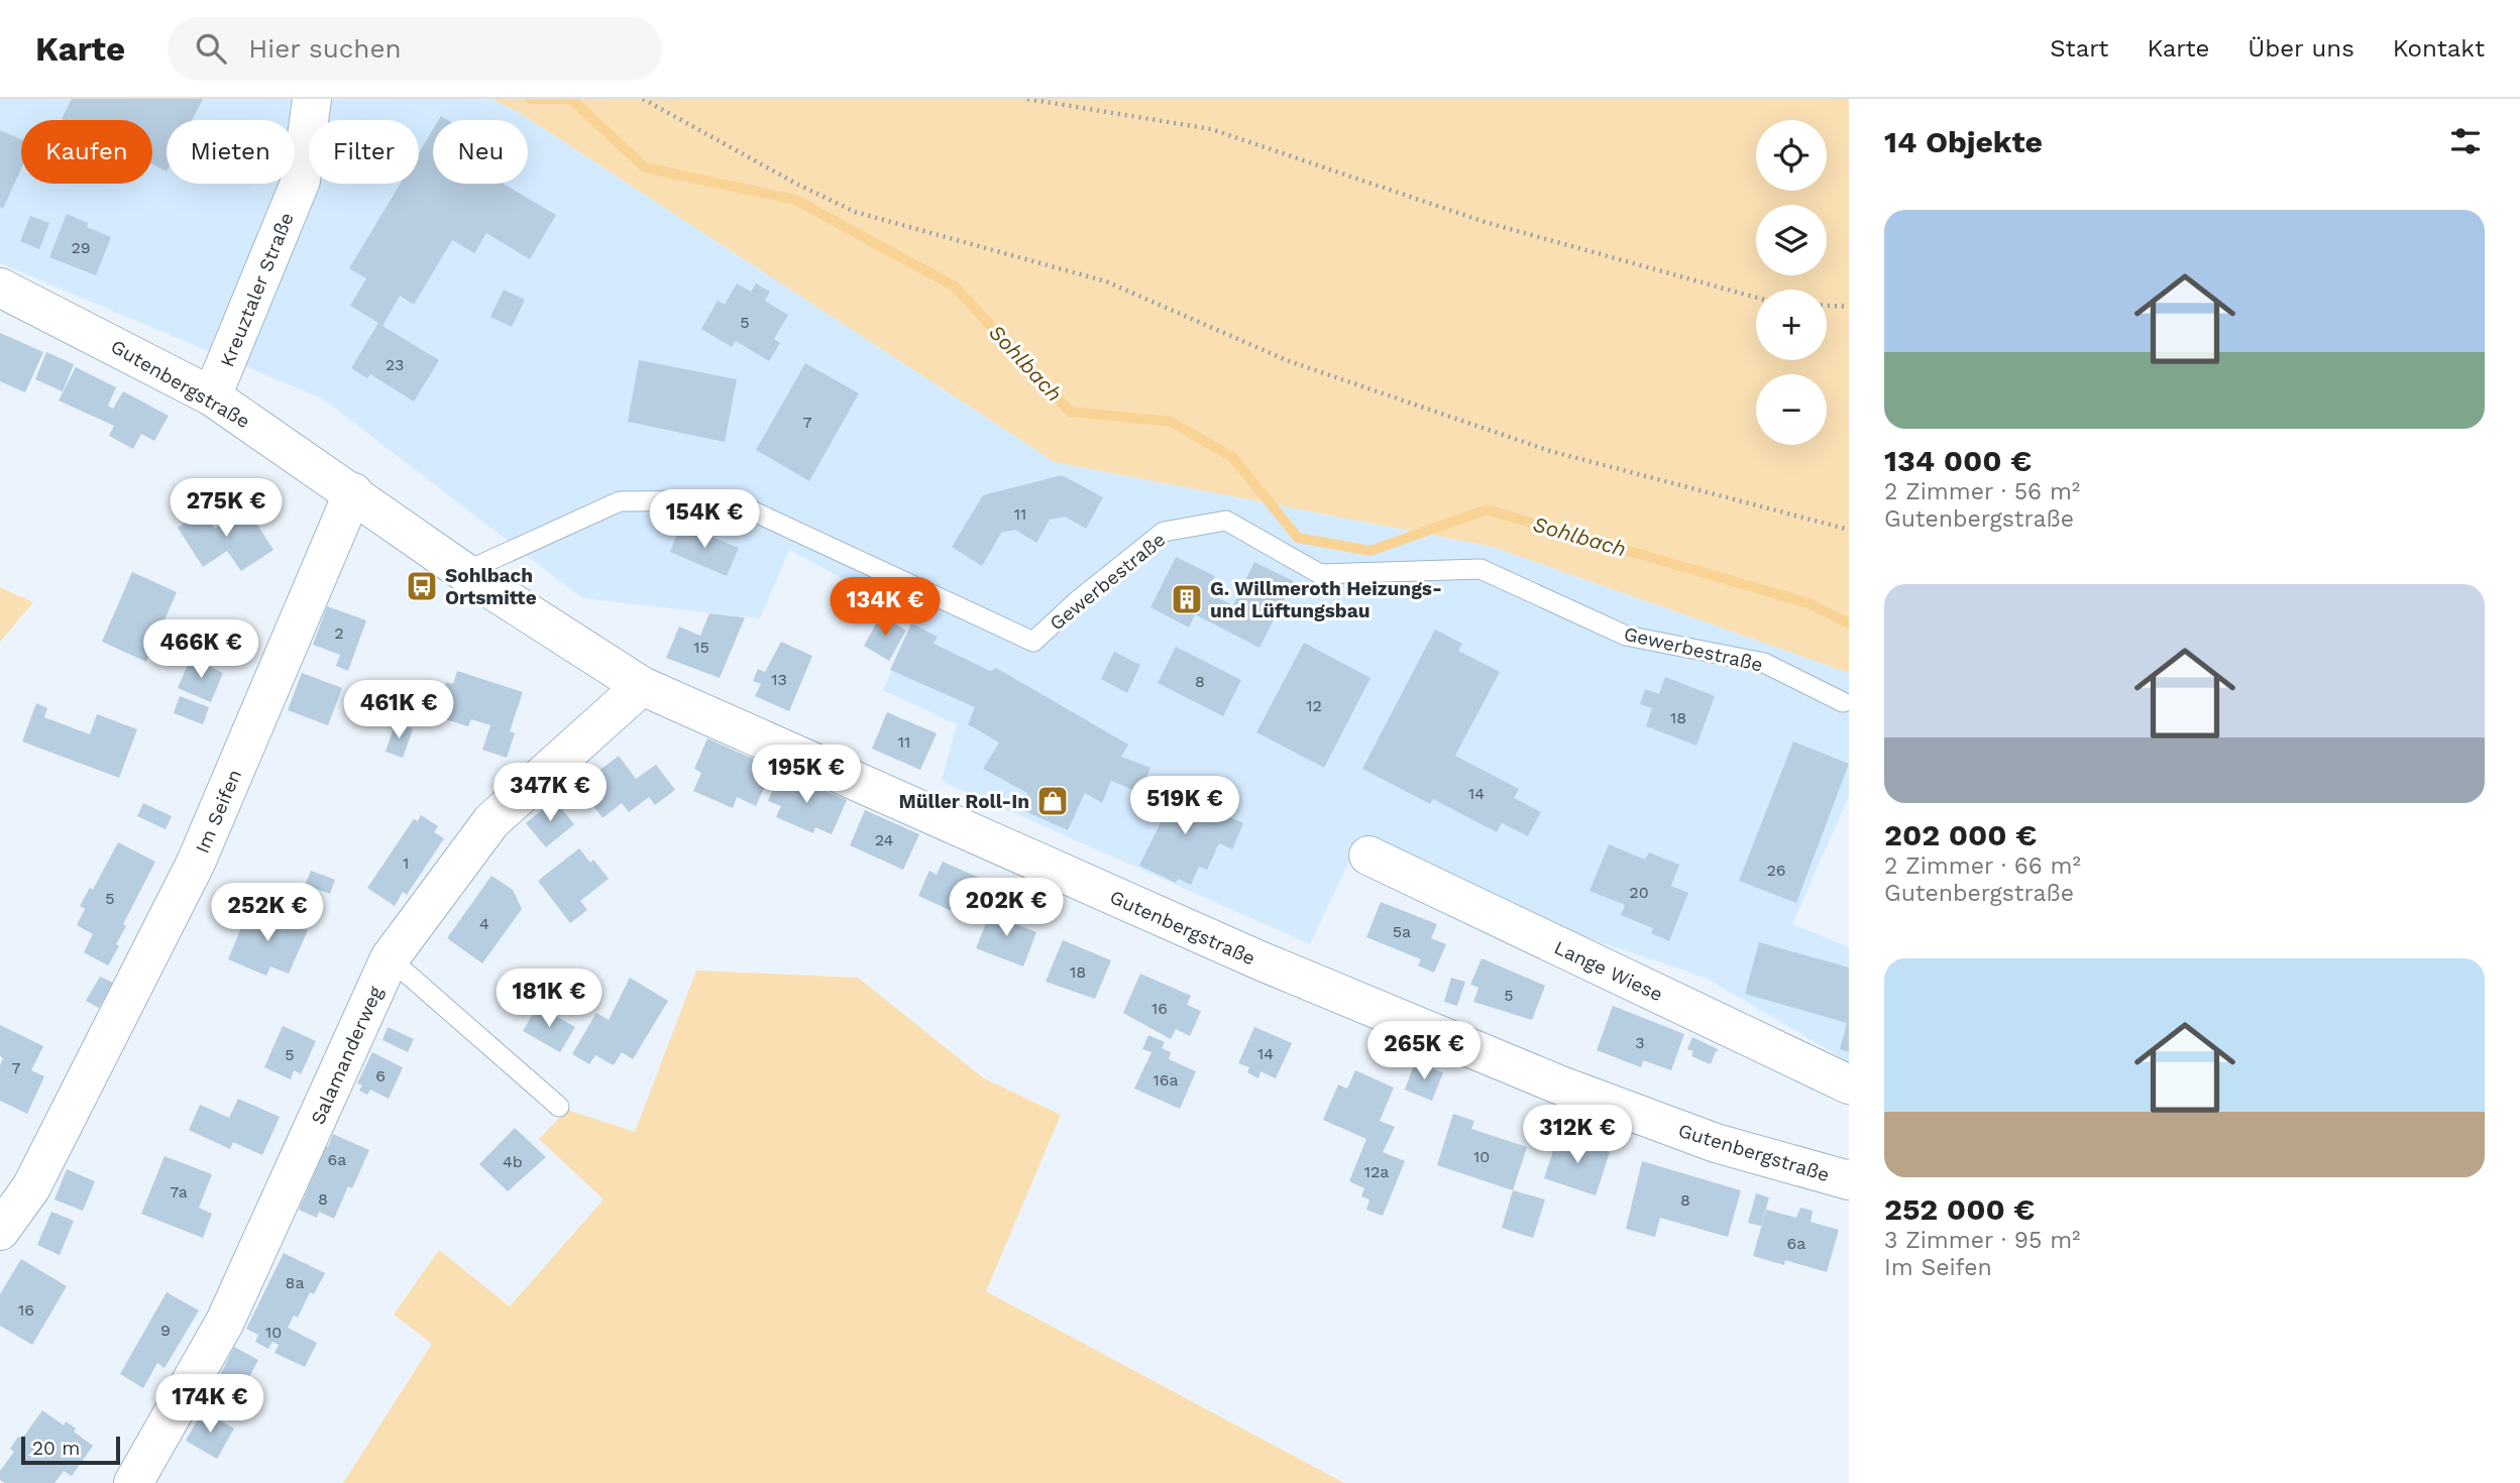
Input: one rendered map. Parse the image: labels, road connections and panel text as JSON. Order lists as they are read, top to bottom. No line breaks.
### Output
{"streets":{"street":["Kreuztaler Straße","Gutenbergstraße","Im Seifen","Lange Wiese","Salamanderweg"],"lane":["Gewerbestraße"]},"crossings":[["Kreuztaler Straße","Gutenbergstraße"],["Gutenbergstraße","Gewerbestraße"],["Gutenbergstraße","Im Seifen"],["Gutenbergstraße","Salamanderweg"]],"water":["Sohlbach"],"places":{"bus stop":["Sohlbach Ortsmitte"],"building":["G. Willmeroth Heizungs- und Lüftungsbau"],"shop":["Müller Roll-In"]},"house_numbers":["29","5","23","7","11","2","15","13","8","12","18","11","14","24","1","26","20","5","4","5a","18","5","16","3","14","5","7","6","16a","10","6a","4b","12a","7a","8","8","6a","8a","16","9","10"],"scale_bar":"20 m","page":{"header":"Karte","search":"Hier suchen","nav":["Start","Karte","Über uns","Kontakt"],"heading":"14 Objekte","map_buttons":["+","−"],"chip":["Kaufen","Mieten","Filter","Neu"],"list":[{"name":"134 000 €","note":"2 Zimmer · 56 m² · Gutenbergstraße"},{"name":"202 000 €","note":"2 Zimmer · 66 m² · Gutenbergstraße"},{"name":"252 000 €","note":"3 Zimmer · 95 m² · Im Seifen"}],"price":["275K €","154K €","134K €","466K €","461K €","195K €","347K €","519K €","202K €","252K €","181K €","265K €","312K €","174K €"],"scale":"20 m"}}
